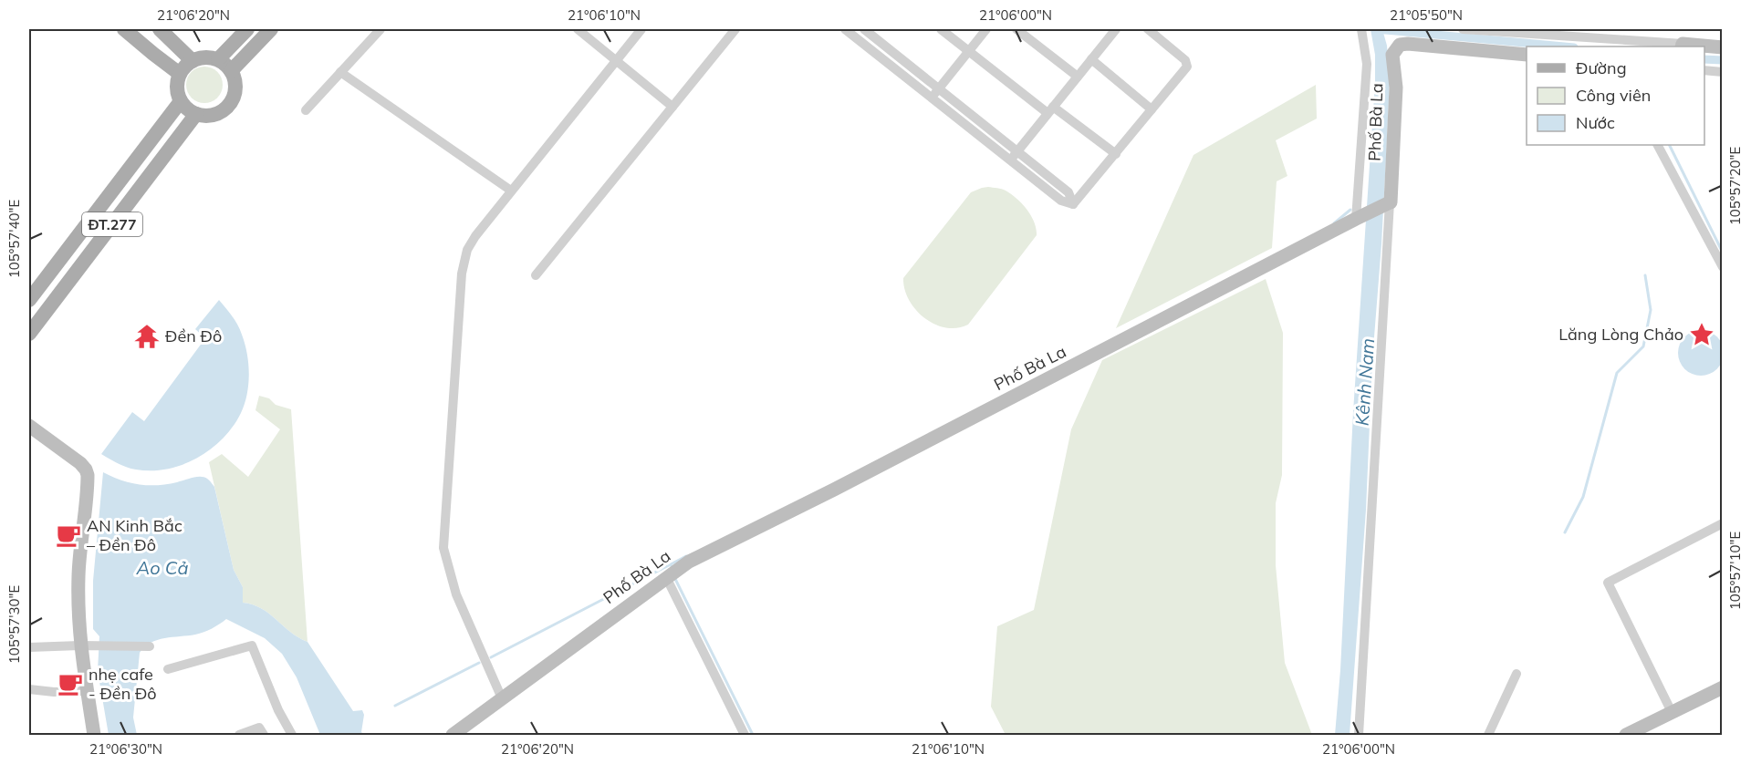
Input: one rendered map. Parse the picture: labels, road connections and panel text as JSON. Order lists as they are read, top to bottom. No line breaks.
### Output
{"streets":{"main road":["ĐT.277"],"street":["Phố Bà La"]},"water":["Kênh Nam","Ao Cả"],"places":{"place":["Lăng Lòng Chảo"],"temple":["Đền Đô"],"cafe":["AN Kinh Bắc – Đền Đô","nhẹ cafe - Đền Đô"]},"legend":["Đường","Công viên","Nước"],"coordinates":["21°06'20\"N","21°06'10\"N","21°06'00\"N","21°05'50\"N","105°57'20\"E","105°57'40\"E","105°57'10\"E","105°57'30\"E","21°06'30\"N"]}
